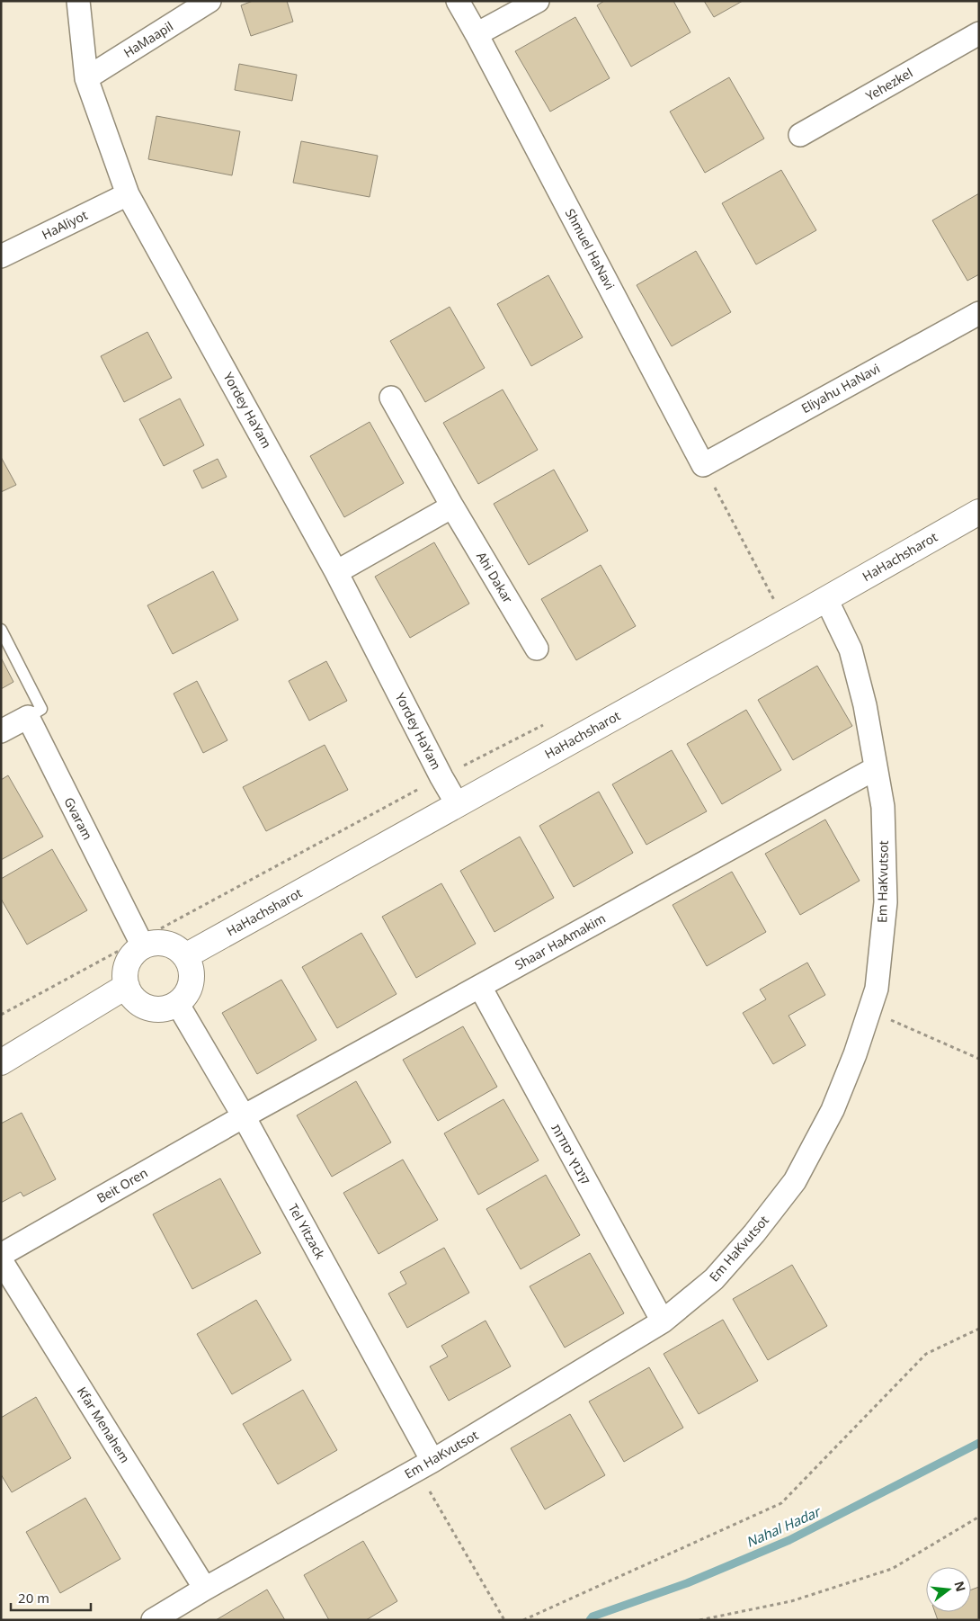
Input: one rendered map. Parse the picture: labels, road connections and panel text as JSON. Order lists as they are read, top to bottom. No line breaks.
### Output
{"streets":{"street":["HaMaapil","Yehezkel","HaAliyot","Shmuel HaNavi","Eliyahu HaNavi","Yordey HaYam","HaHachsharot","Ahi Dakar","Gvaram","Em HaKvutsot","Shaar HaAmakim","קיבוץ יסודות","Beit Oren","Tel Yitzack","Kfar Menahem"]},"crossings":[["HaMaapil","Yordey HaYam"],["HaAliyot","Yordey HaYam"],["Shmuel HaNavi","Eliyahu HaNavi"],["Yordey HaYam","HaHachsharot"],["HaHachsharot","Gvaram"],["HaHachsharot","Em HaKvutsot"],["HaHachsharot","Tel Yitzack"],["Gvaram","Tel Yitzack"],["Em HaKvutsot","Shaar HaAmakim"],["Em HaKvutsot","קיבוץ יסודות"],["Em HaKvutsot","Tel Yitzack"],["Em HaKvutsot","Kfar Menahem"],["Shaar HaAmakim","קיבוץ יסודות"],["Shaar HaAmakim","Beit Oren"],["Shaar HaAmakim","Tel Yitzack"],["Beit Oren","Tel Yitzack"]],"water":["Nahal Hadar"],"scale_bar":"20 m","north":"right"}
